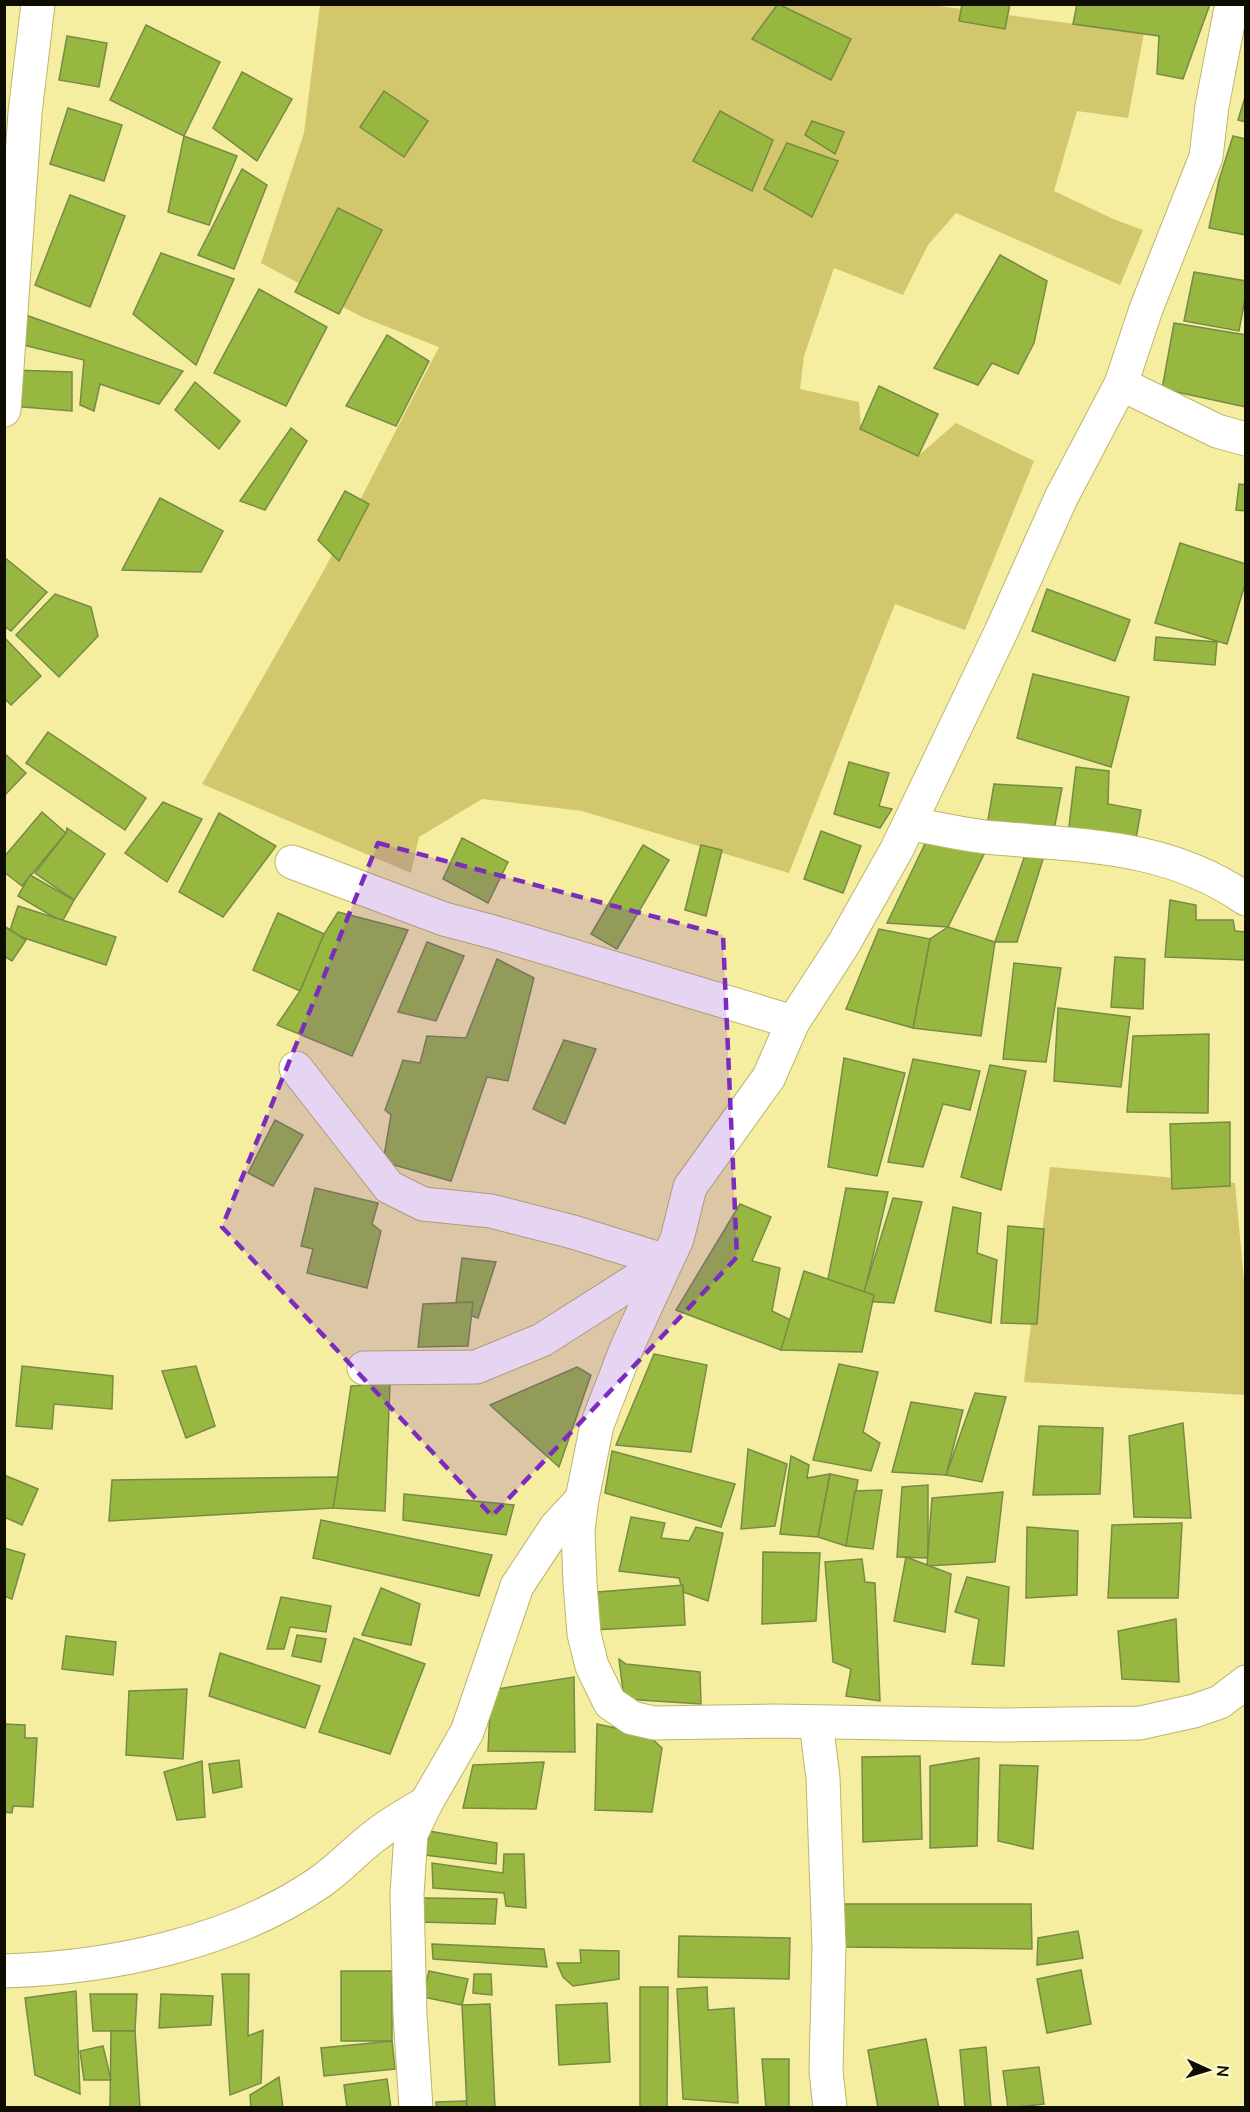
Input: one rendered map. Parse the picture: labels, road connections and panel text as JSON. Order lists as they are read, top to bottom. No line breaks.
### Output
{"north":"right"}
